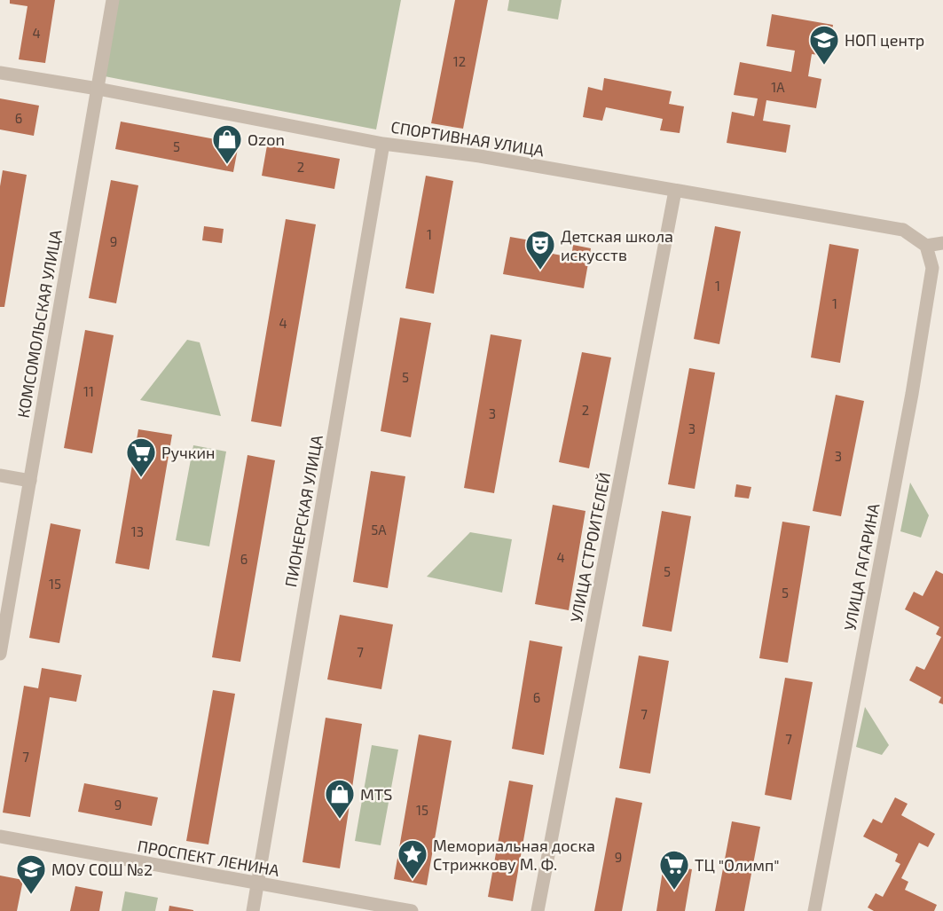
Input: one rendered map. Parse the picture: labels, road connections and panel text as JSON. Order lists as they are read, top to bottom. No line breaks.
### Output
{"streets":{"street":["СПОРТИВНАЯ УЛИЦА","КОМСОМОЛЬСКАЯ УЛИЦА","ПИОНЕРСКАЯ УЛИЦА","УЛИЦА СТРОИТЕЛЕЙ","УЛИЦА ГАГАРИНА","ПРОСПЕКТ ЛЕНИНА"]},"crossings":[["СПОРТИВНАЯ УЛИЦА","КОМСОМОЛЬСКАЯ УЛИЦА"],["СПОРТИВНАЯ УЛИЦА","ПИОНЕРСКАЯ УЛИЦА"],["СПОРТИВНАЯ УЛИЦА","УЛИЦА СТРОИТЕЛЕЙ"],["СПОРТИВНАЯ УЛИЦА","УЛИЦА ГАГАРИНА"],["ПИОНЕРСКАЯ УЛИЦА","ПРОСПЕКТ ЛЕНИНА"]],"places":{"school or university":["НОП центр","МОУ СОШ №2"],"shop":["Ozon","MTS"],"theatre":["Детская школа искусств"],"supermarket":["Ручкин","ТЦ \"Олимп\""],"place":["Мемориальная доска Стрижкову М. Ф."]},"house_numbers":["4","12","1А","6","5","2","1","9","1","1","4","5","11","2","3","3","3","5А","13","4","6","5","15","5","7","6","7","7","7","9","15","9"]}
